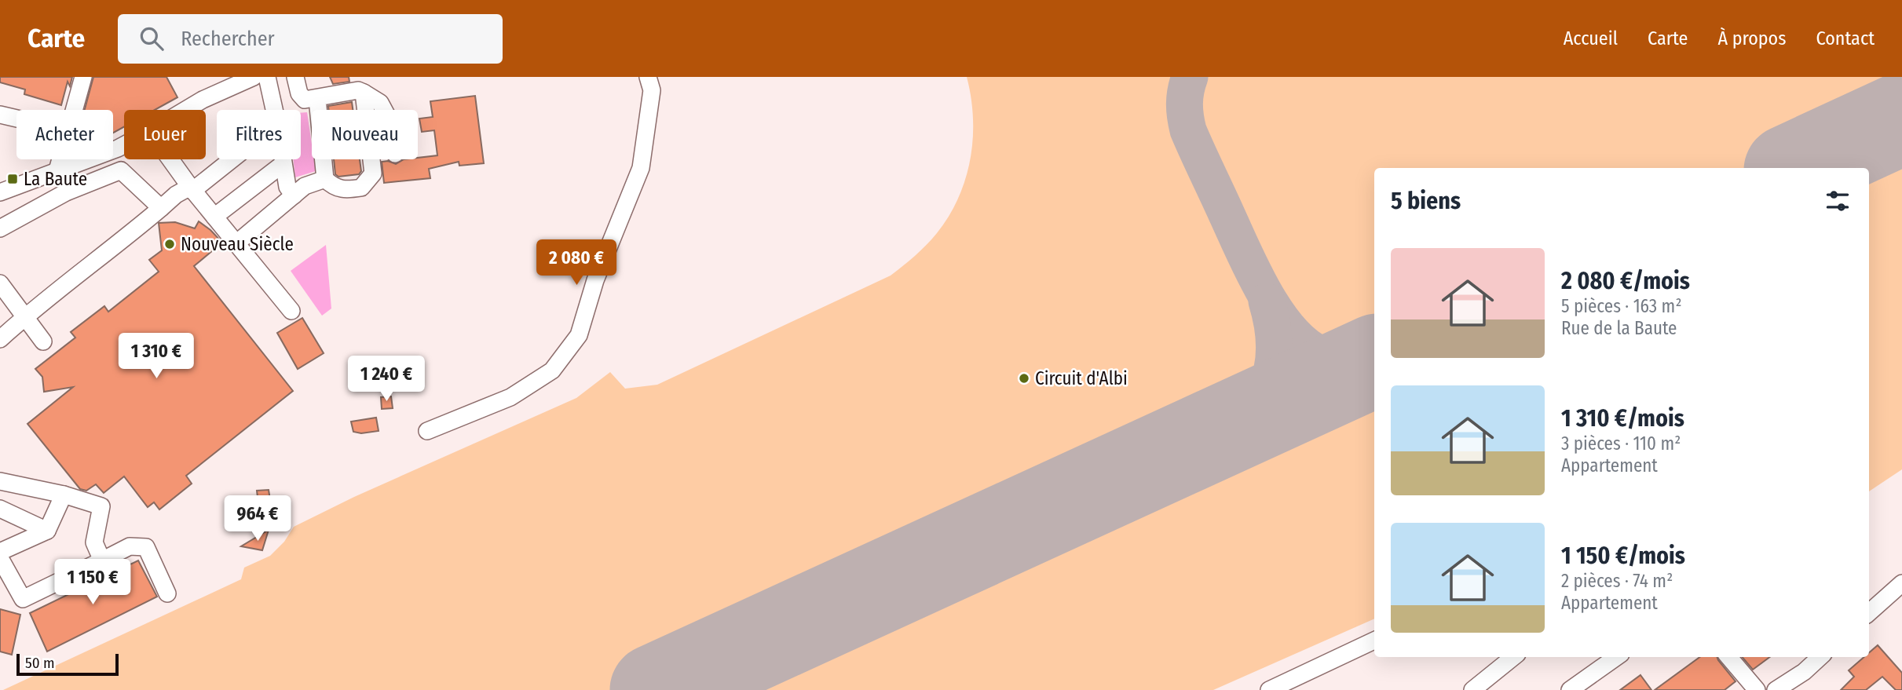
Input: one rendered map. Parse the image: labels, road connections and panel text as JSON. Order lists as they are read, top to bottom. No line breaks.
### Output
{"places":{"transit":["La Baute"],"other":["Nouveau Siècle","Circuit d'Albi"]},"scale_bar":"50 m","page":{"header":"Carte","search":"Rechercher","nav":["Accueil","Carte","À propos","Contact"],"chip":["Acheter","Louer","Filtres","Nouveau"],"heading":"5 biens","list":[{"name":"2 080 €/mois","note":"5 pièces · 163 m² · Rue de la Baute"},{"name":"1 310 €/mois","note":"3 pièces · 110 m² · Appartement"},{"name":"1 150 €/mois","note":"2 pièces · 74 m² · Appartement"}],"price":["2 080 €","1 310 €","1 240 €","964 €","1 150 €"],"scale":"50 m"}}
